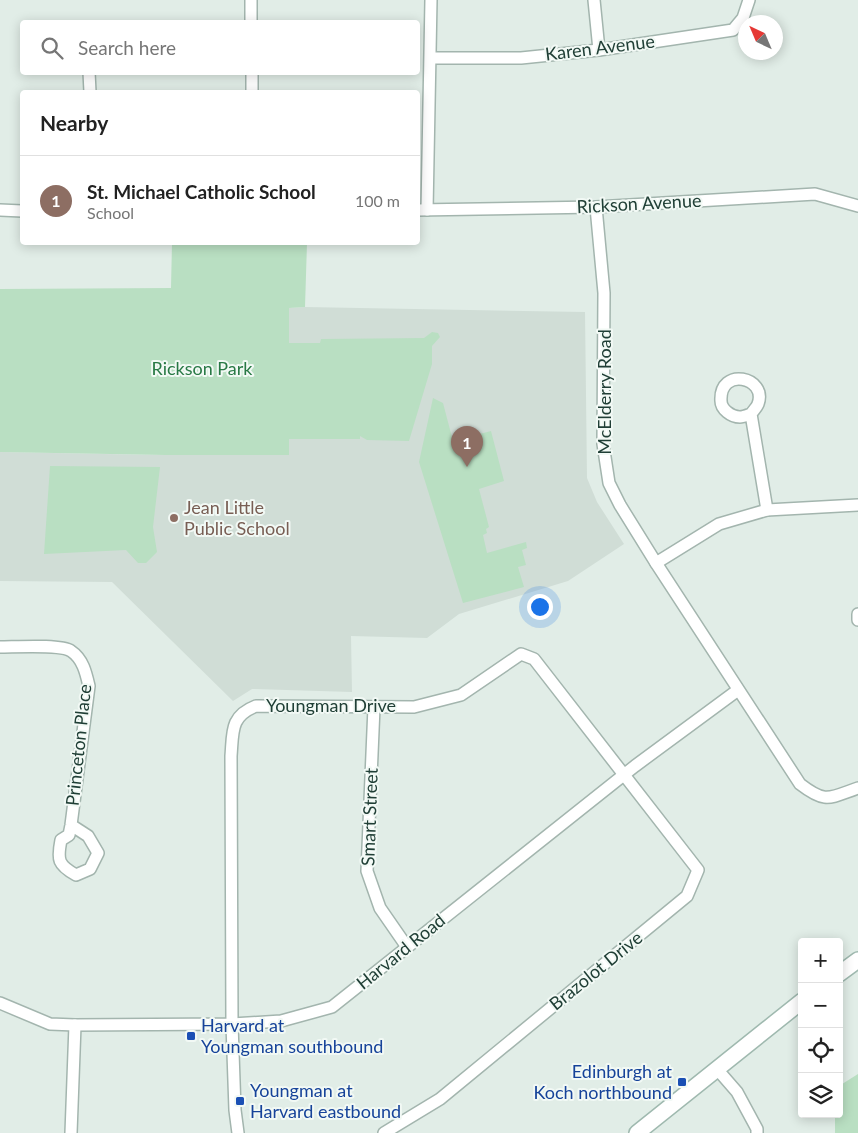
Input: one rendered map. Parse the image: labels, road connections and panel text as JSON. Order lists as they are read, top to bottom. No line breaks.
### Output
{"streets":{"street":["Karen Avenue","Rickson Avenue","McElderry Road","Youngman Drive","Princeton Place","Smart Street","Harvard Road","Brazolot Drive"]},"crossings":[["Rickson Avenue","McElderry Road"],["McElderry Road","Harvard Road"],["Youngman Drive","Smart Street"],["Youngman Drive","Harvard Road"],["Youngman Drive","Brazolot Drive"],["Smart Street","Harvard Road"],["Harvard Road","Brazolot Drive"]],"parks":["Rickson Park"],"places":{"other":["Jean Little Public School"],"transit":["Harvard at Youngman southbound","Edinburgh at Koch northbound","Youngman at Harvard eastbound"]},"north":"top left","page":{"search":"Search here","heading":"Nearby","list":[{"mark":"1","name":"St. Michael Catholic School","note":"School","value":"100 m"}],"pins":"1","map_buttons":["+","−"]}}
